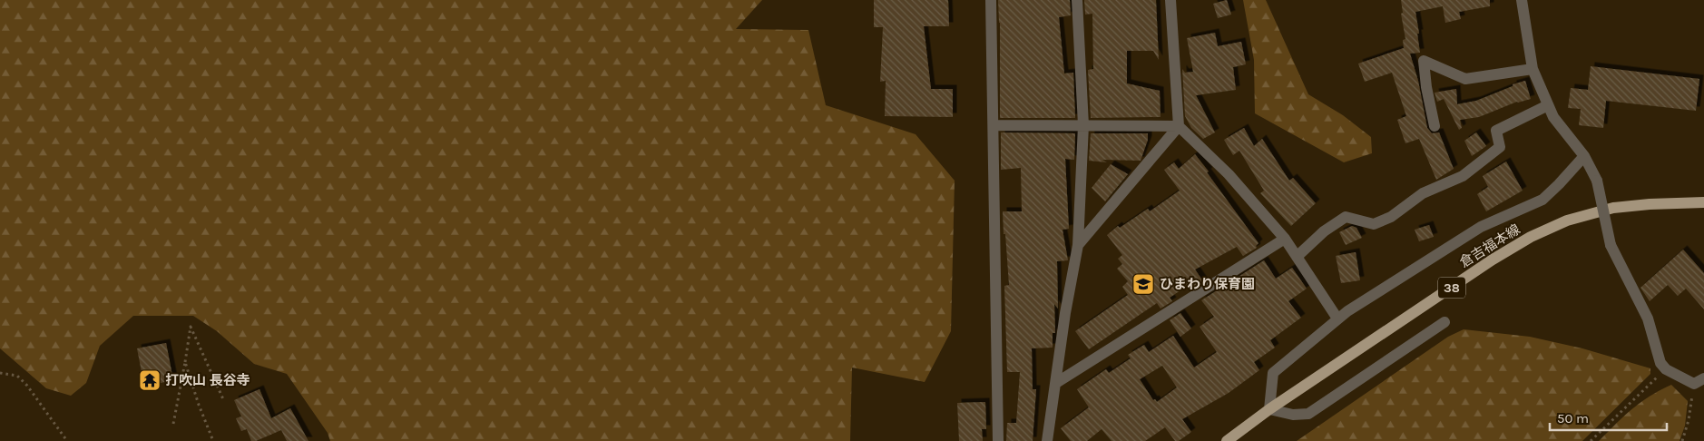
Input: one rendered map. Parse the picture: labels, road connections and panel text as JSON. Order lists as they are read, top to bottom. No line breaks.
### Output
{"streets":{"main road":["倉吉福本線","38"]},"places":{"school or university":["ひまわり保育園"],"temple":["打吹山 長谷寺"]},"scale_bar":"50 m"}
